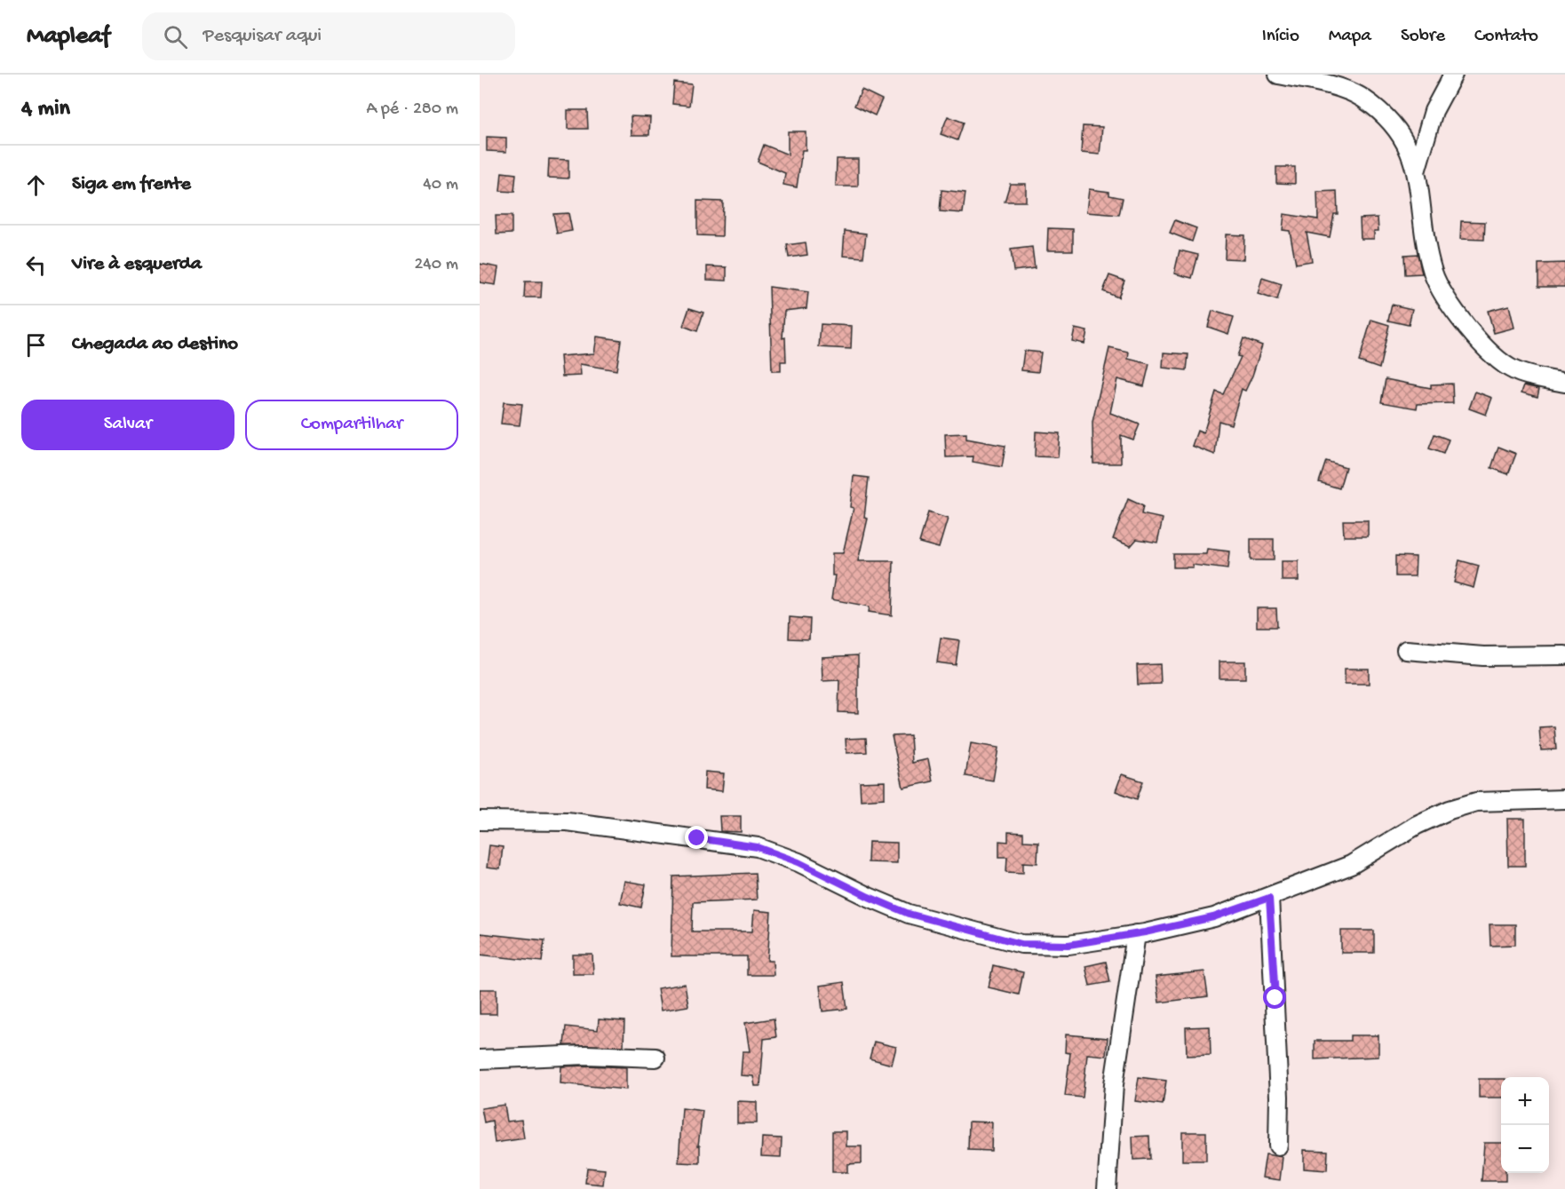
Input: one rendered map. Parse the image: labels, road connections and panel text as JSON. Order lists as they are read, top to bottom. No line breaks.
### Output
{"page":{"header":"Mapleaf","search":"Pesquisar aqui","nav":["Início","Mapa","Sobre","Contato"],"heading":["4 min","A pé · 280 m"],"list":[["Siga em frente","40 m"],["Vire à esquerda","240 m"],"Chegada ao destino"],"buttons":["Salvar","Compartilhar"],"map_buttons":["+","−"]}}
